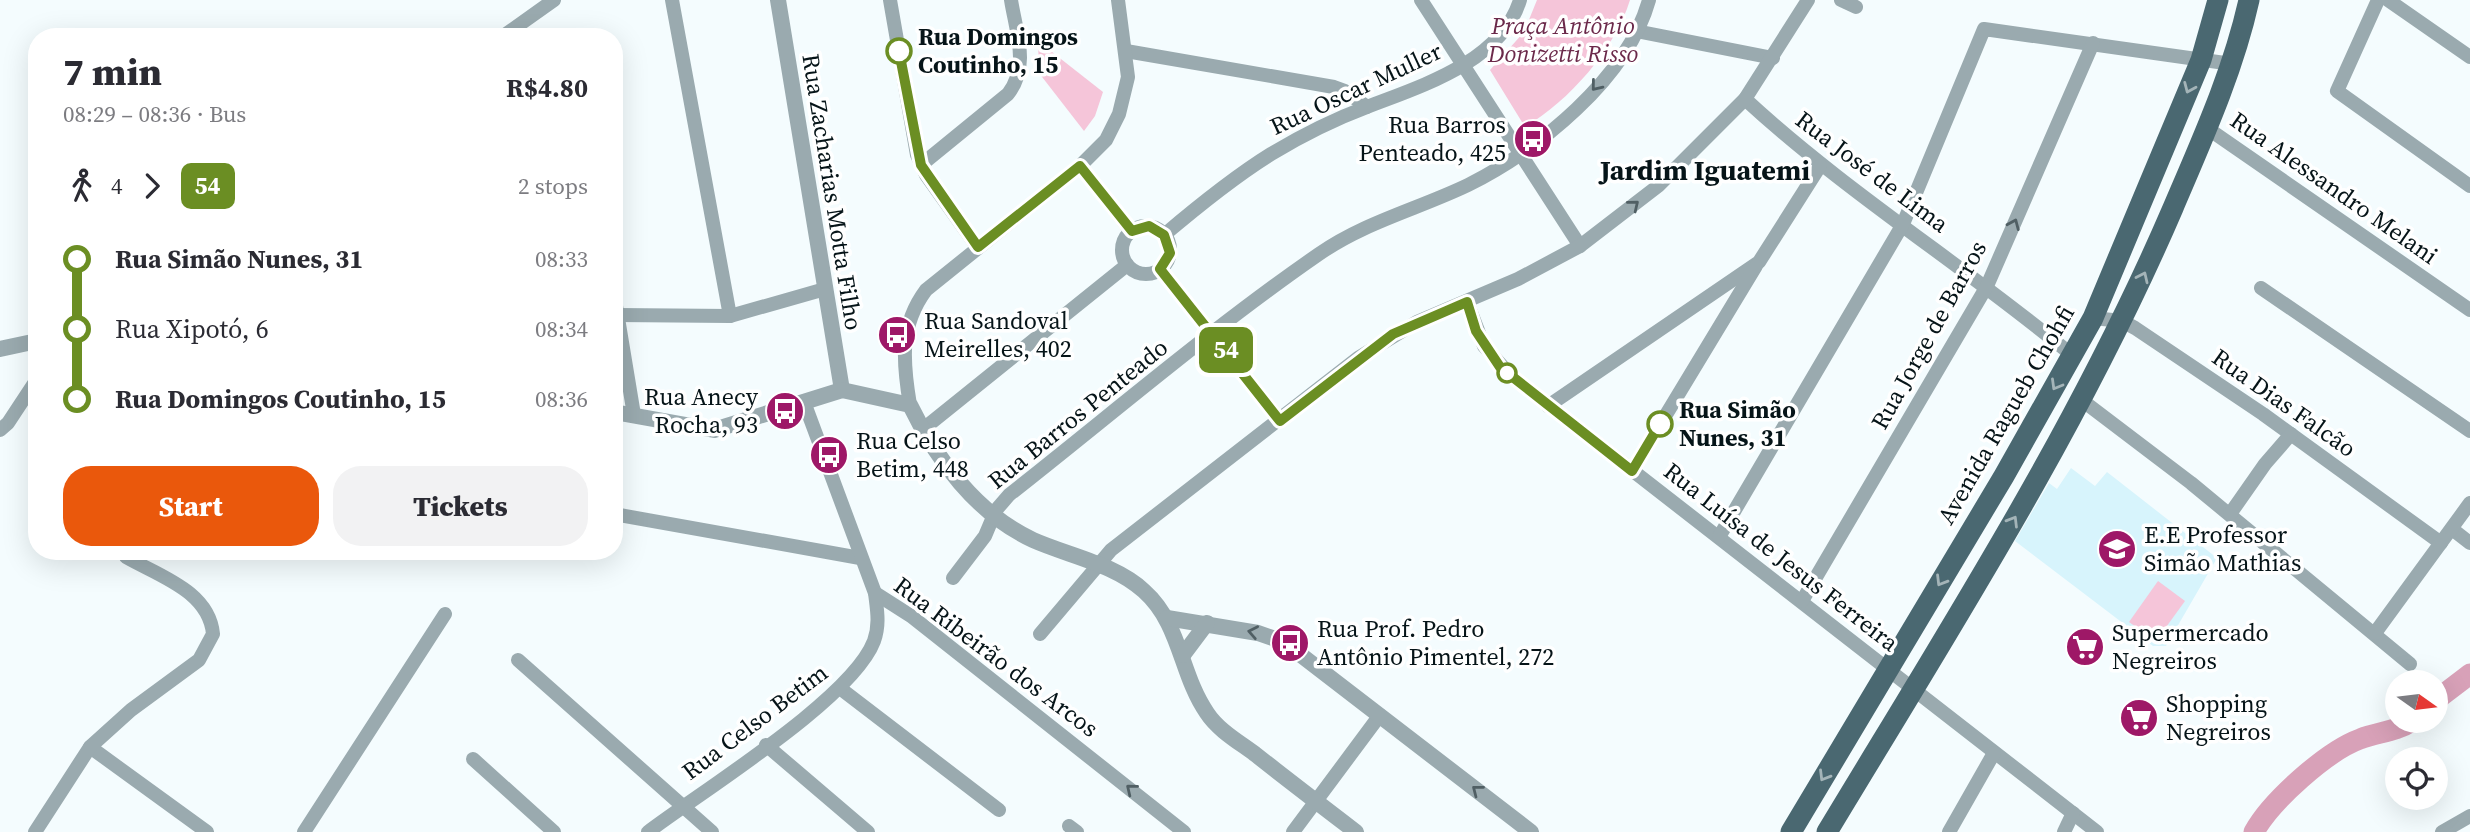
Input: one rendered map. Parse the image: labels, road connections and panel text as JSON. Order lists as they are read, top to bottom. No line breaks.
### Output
{"streets":{"main road":["Avenida Ragueb Chohfi"],"street":["Rua Oscar Muller","Rua José de Lima","Rua Alessandro Melani","Rua Zacharias Motta Filho","Rua Jorge de Barros","Rua Dias Falcão","Rua Barros Penteado","Rua Luísa de Jesus Ferreira","Rua Ribeirão dos Arcos","Rua Celso Betim"]},"crossings":[["Rua José de Lima","Rua Jorge de Barros"],["Rua José de Lima","Avenida Ragueb Chohfi"],["Rua Jorge de Barros","Rua Luísa de Jesus Ferreira"],["Rua Dias Falcão","Avenida Ragueb Chohfi"],["Avenida Ragueb Chohfi","Rua Luísa de Jesus Ferreira"],["Rua Ribeirão dos Arcos","Rua Celso Betim"]],"one_way":["Rua Jorge de Barros"],"districts":["Jardim Iguatemi"],"parks":["Praça Antônio Donizetti Risso"],"places":{"other":["Rua Domingos Coutinho, 15","Rua Simão Nunes, 31"],"bus stop":["Rua Barros Penteado, 425","Rua Sandoval Meirelles, 402","Rua Anecy Rocha, 93","Rua Celso Betim, 448","Rua Prof. Pedro Antônio Pimentel, 272"],"school or university":["E.E Professor Simão Mathias"],"supermarket":["Supermercado Negreiros","Shopping Negreiros"]},"lines":["bus line 54"],"north":"right","page":{"on_map":"54","heading":["7 min","08:29 – 08:36 · Bus","R$4.80"],"legs":["4","54","2 stops"],"list":[{"name":"Rua Simão Nunes, 31","value":"08:33"},{"name":"Rua Xipotó, 6","value":"08:34"},{"name":"Rua Domingos Coutinho, 15","value":"08:36"}],"buttons":["Start","Tickets"]}}
